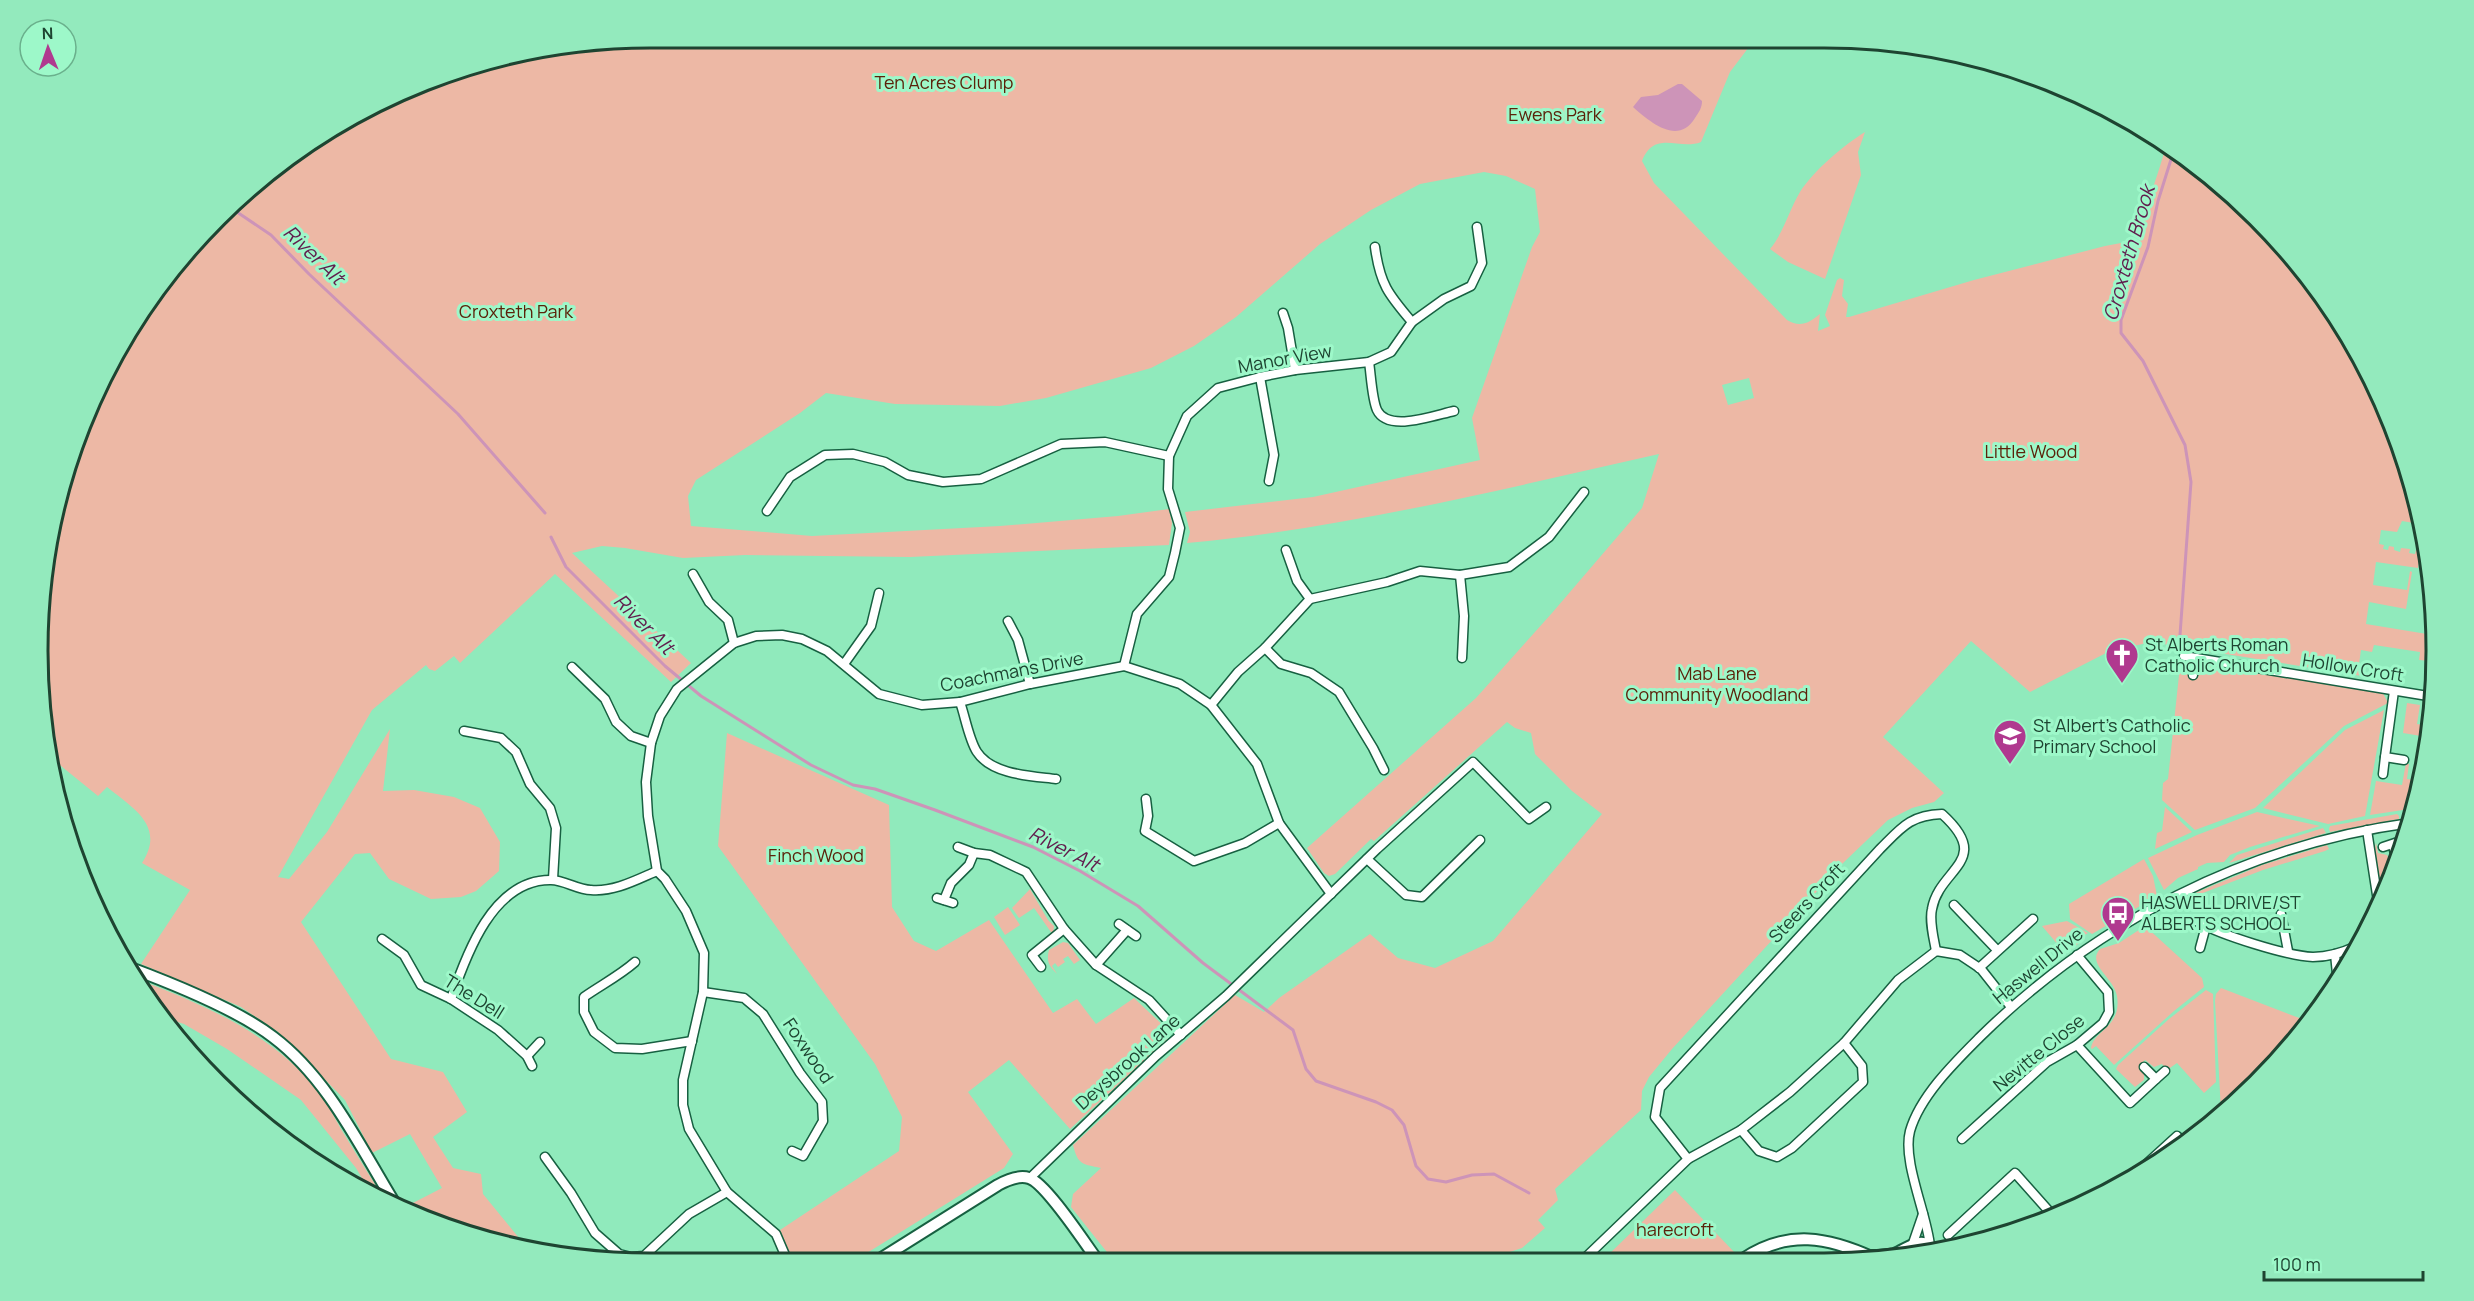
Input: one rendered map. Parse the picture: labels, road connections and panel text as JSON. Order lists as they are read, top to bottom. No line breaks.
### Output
{"streets":{"street":["Manor View","Hollow Croft","Coachmans Drive","Steers Croft","Haswell Drive","The Dell","Foxwood","Nevitte Close","Deysbrook Lane"]},"crossings":[["Manor View","Coachmans Drive"],["Coachmans Drive","Foxwood"],["Coachmans Drive","Deysbrook Lane"],["Haswell Drive","Nevitte Close"]],"water":["Croxteth Brook","River Alt"],"parks":["Ten Acres Clump","Ewens Park","Croxteth Park","Little Wood","Mab Lane Community Woodland","Finch Wood","harecroft"],"places":{"church":["St Alberts Roman Catholic Church"],"school or university":["St Albert's Catholic Primary School"],"bus stop":["HASWELL DRIVE/ST ALBERTS SCHOOL"]},"scale_bar":"100 m","north":"top"}
